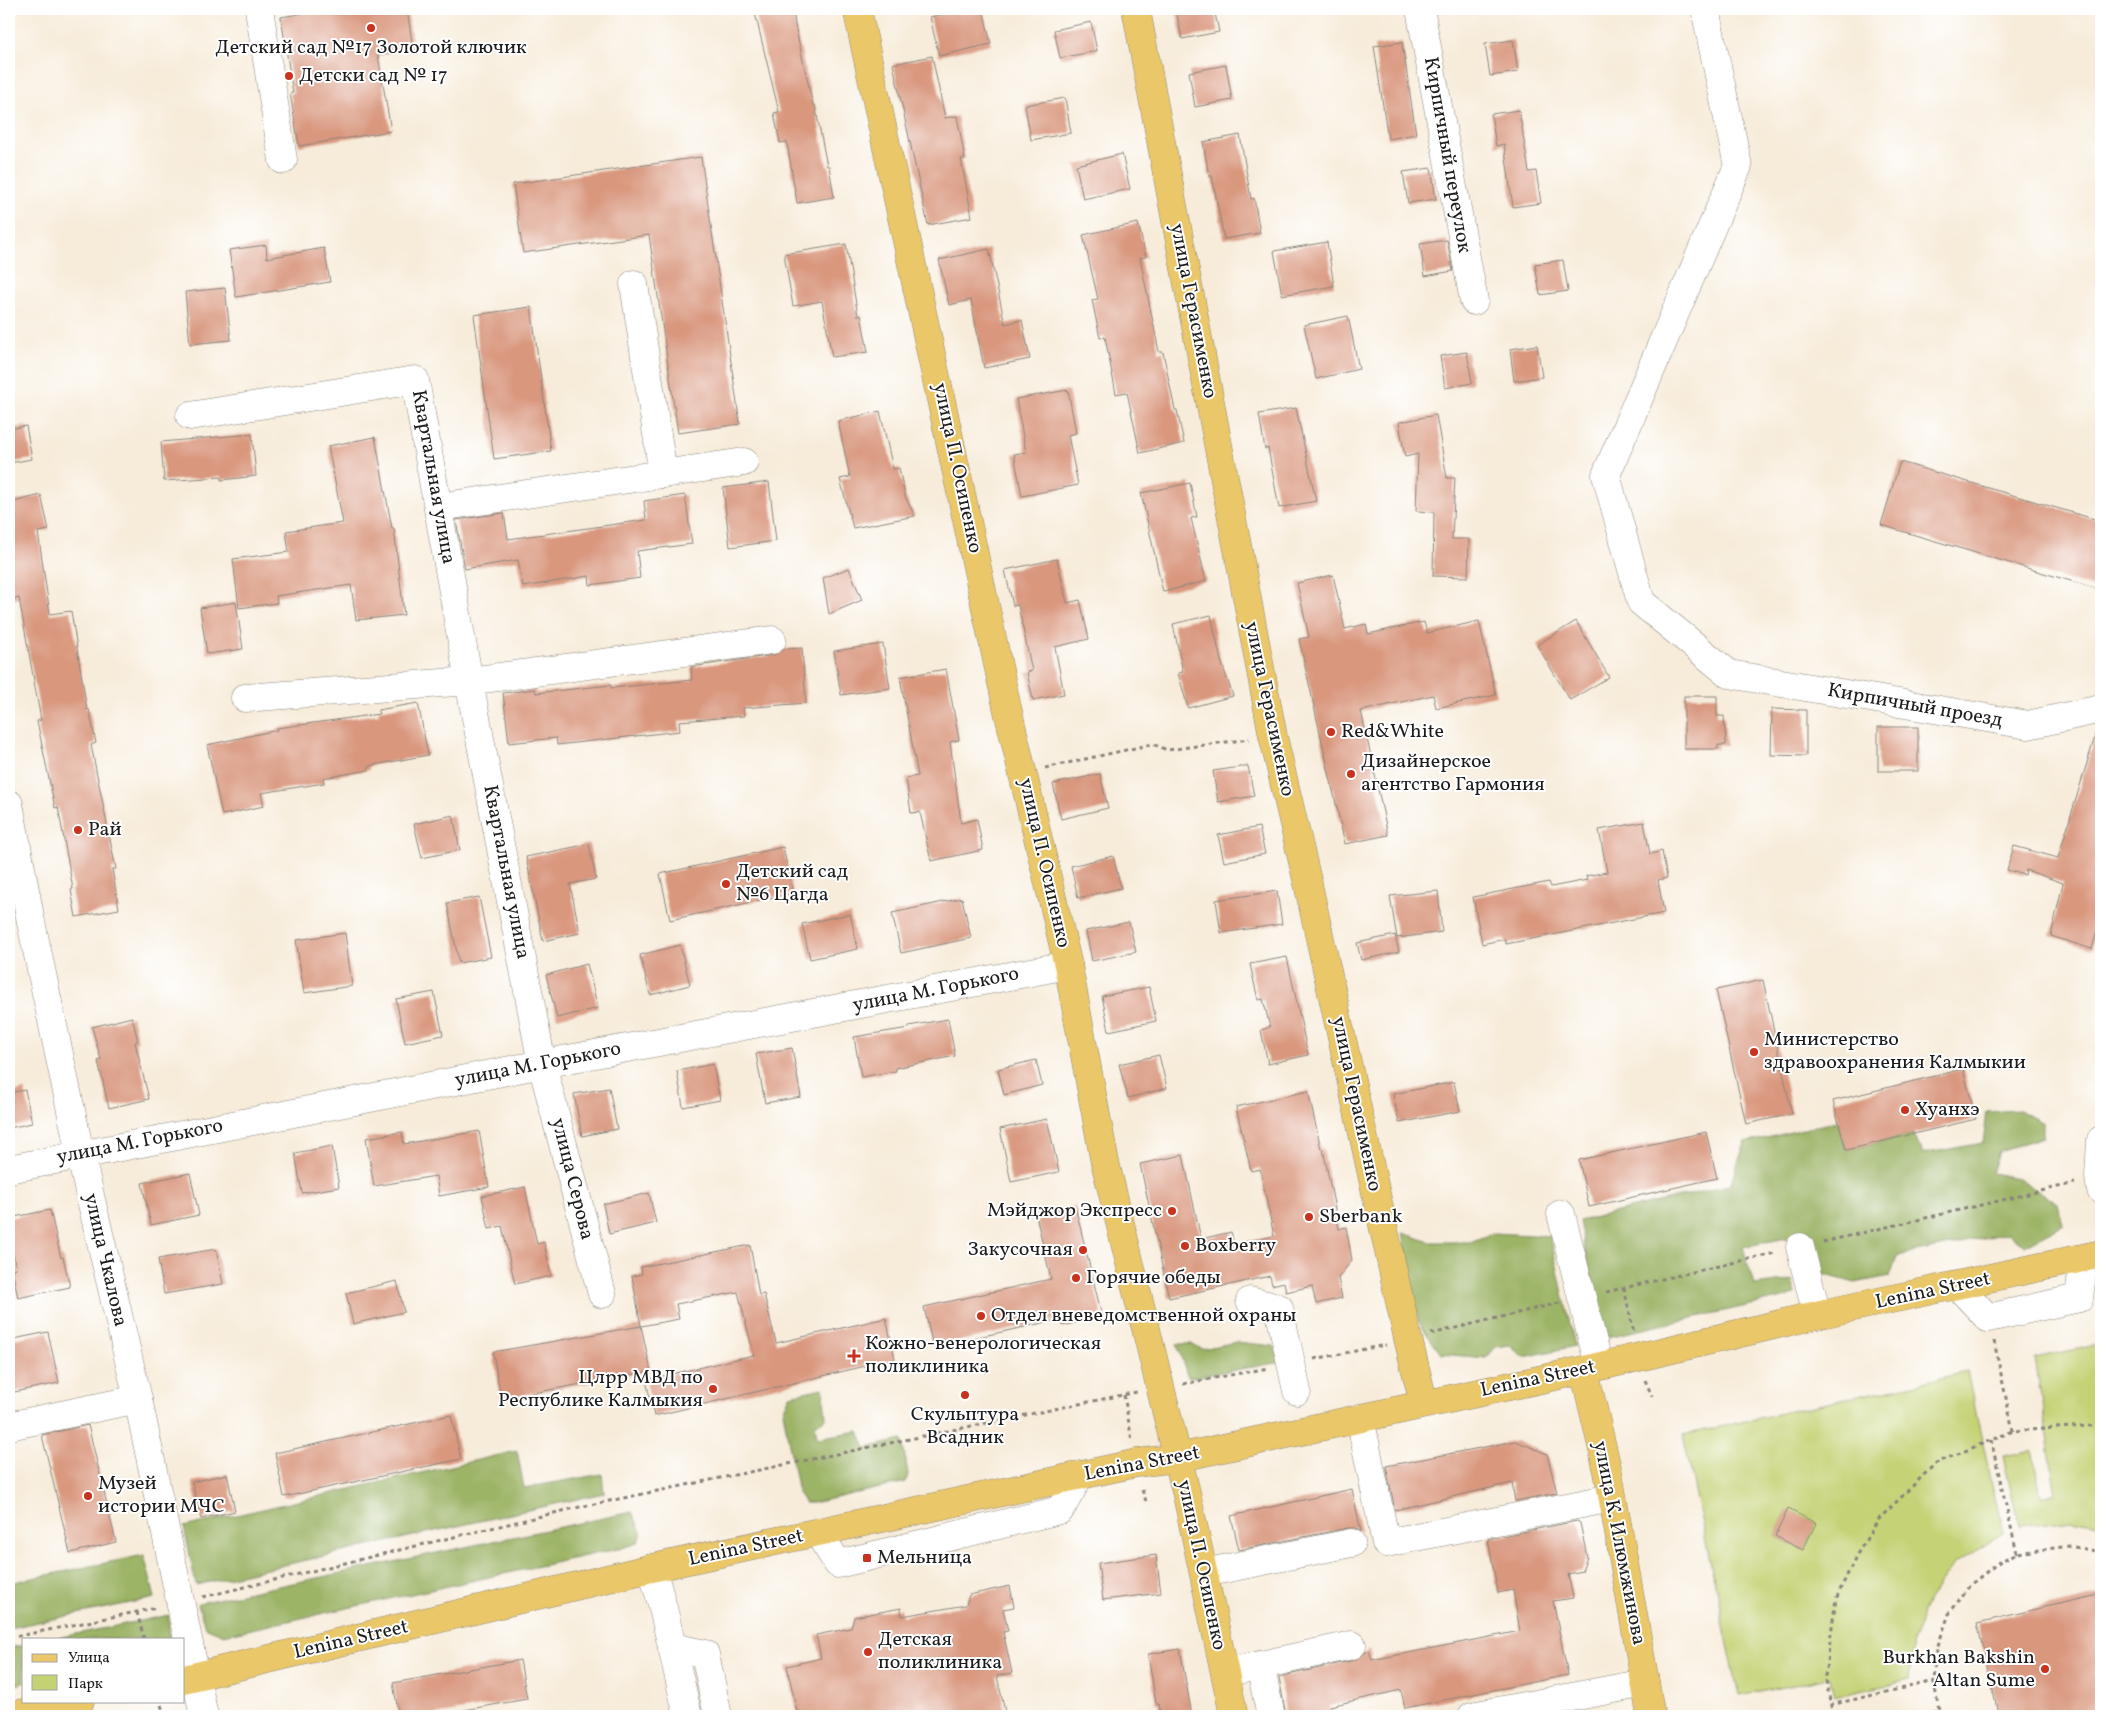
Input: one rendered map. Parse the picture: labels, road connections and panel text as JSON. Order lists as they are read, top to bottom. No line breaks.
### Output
{"streets":{"main road":["улица Герасименко","улица П. Осипенко","Lenina Street","улица К. Илюмжинова"],"street":["Кирпичный переулок","Квартальная улица","Кирпичный проезд","улица М. Горького","улица Серова","улица Чкалова"]},"crossings":[["улица Герасименко","Lenina Street"],["улица П. Осипенко","улица М. Горького"],["улица П. Осипенко","Lenina Street"],["Квартальная улица","улица М. Горького"],["Квартальная улица","улица Серова"],["улица М. Горького","улица Серова"],["улица М. Горького","улица Чкалова"],["улица Чкалова","Lenina Street"],["Lenina Street","улица К. Илюмжинова"]],"places":{"other":["Детский сад №17 Золотой ключик","Детски сад № 17","Red&White","Дизайнерское агентство Гармония","Рай","Детский сад №6 Цагда","Министерство здравоохранения Калмыкии","Хуанхэ","Мэйджор Экспресс","Sberbank","Boxberry","Закусoчная","Горячие обеды","Отдел вневедомственной охраны","Цлрр МВД по Республике Калмыкия","Скульптура Всадник","Музей истории МЧС","Детская поликлиника","Burkhan Bakshin Altan Sume"],"health":["Кожно-венерологическая поликлиника"],"transit":["Мельница"]},"legend":["Улица","Парк"]}
